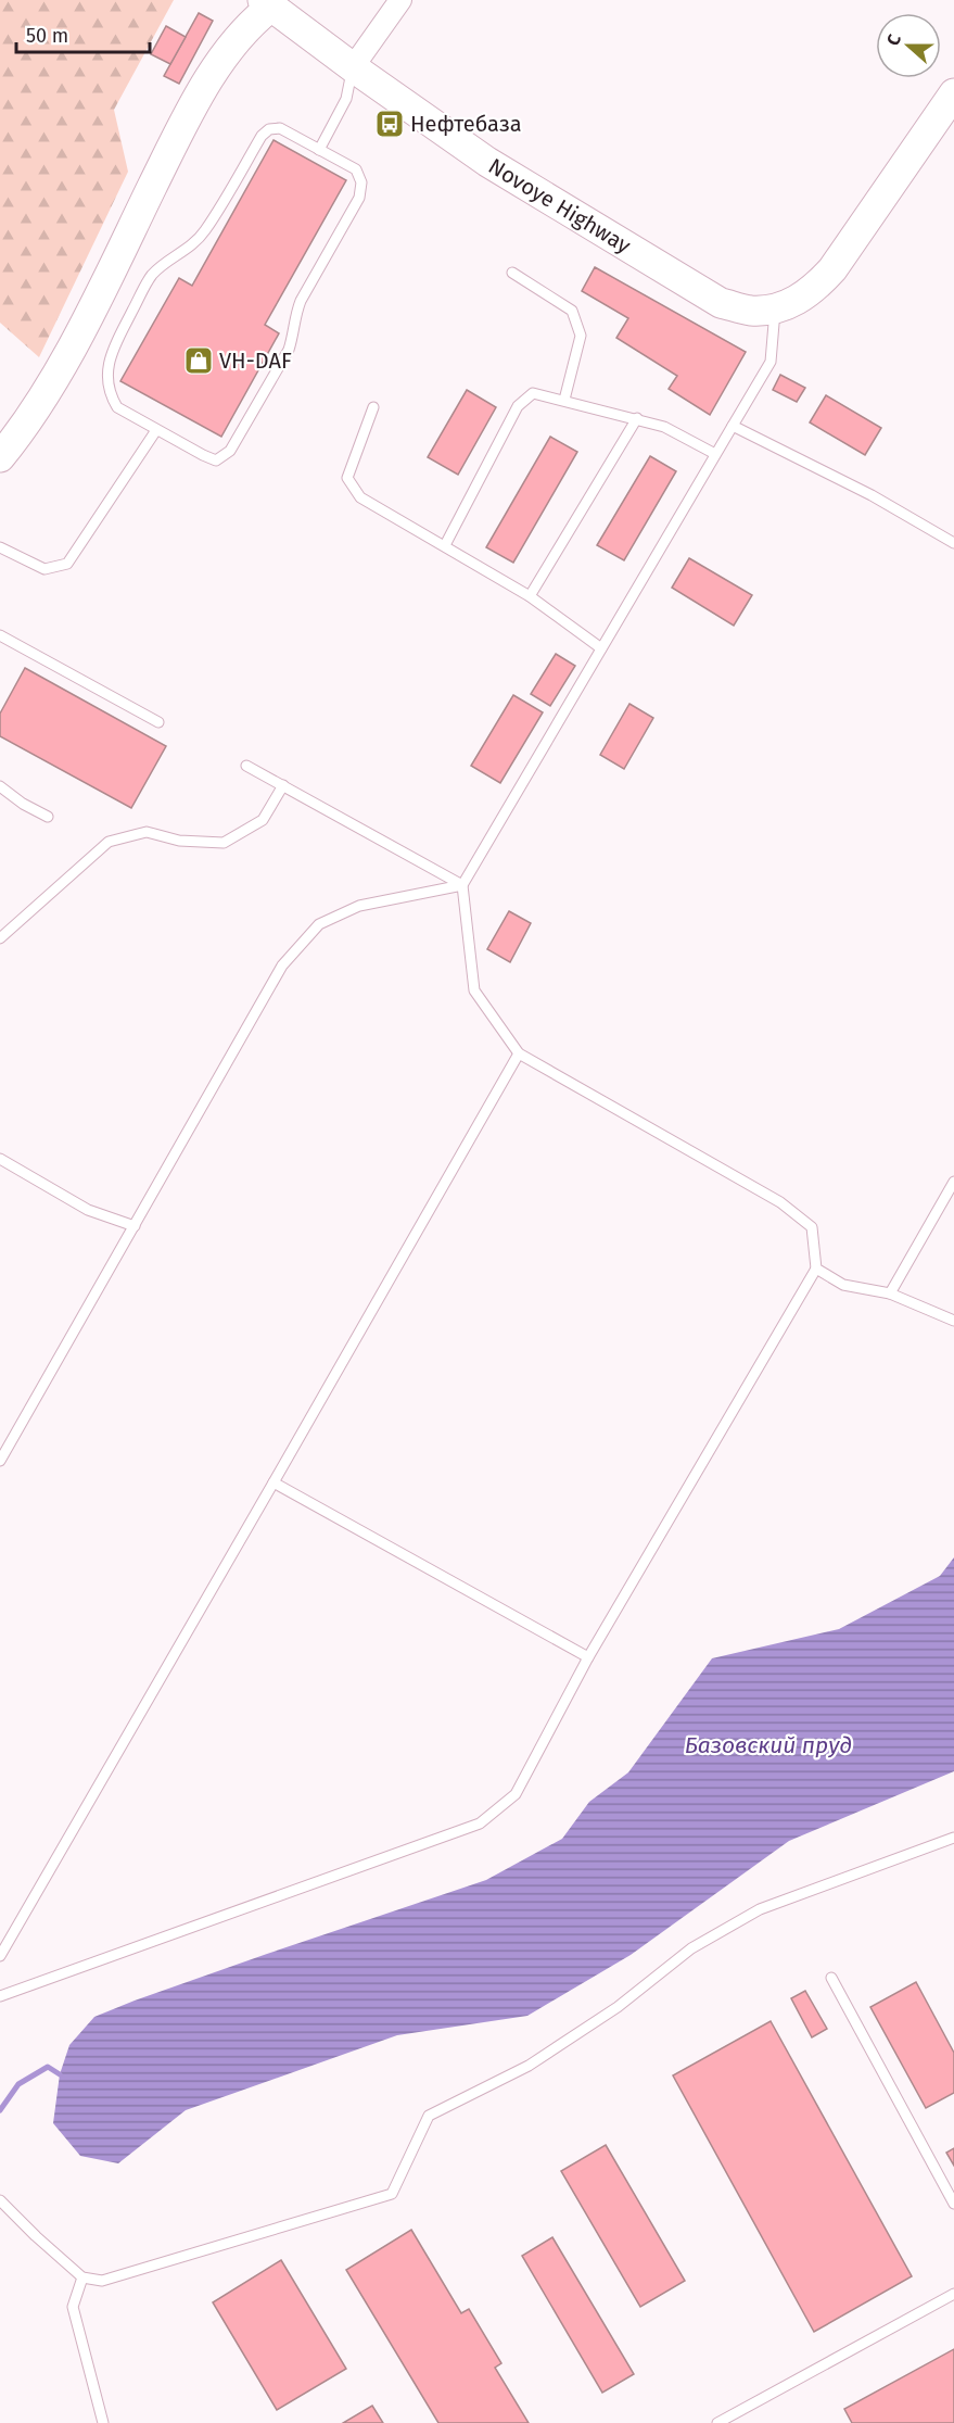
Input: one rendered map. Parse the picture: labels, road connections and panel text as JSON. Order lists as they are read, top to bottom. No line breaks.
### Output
{"streets":{"main road":["Novoye Highway"]},"water":["Базовский пруд"],"places":{"bus stop":["Нефтебаза"],"shop":["VH-DAF"]},"scale_bar":"50 m","north":"left"}
